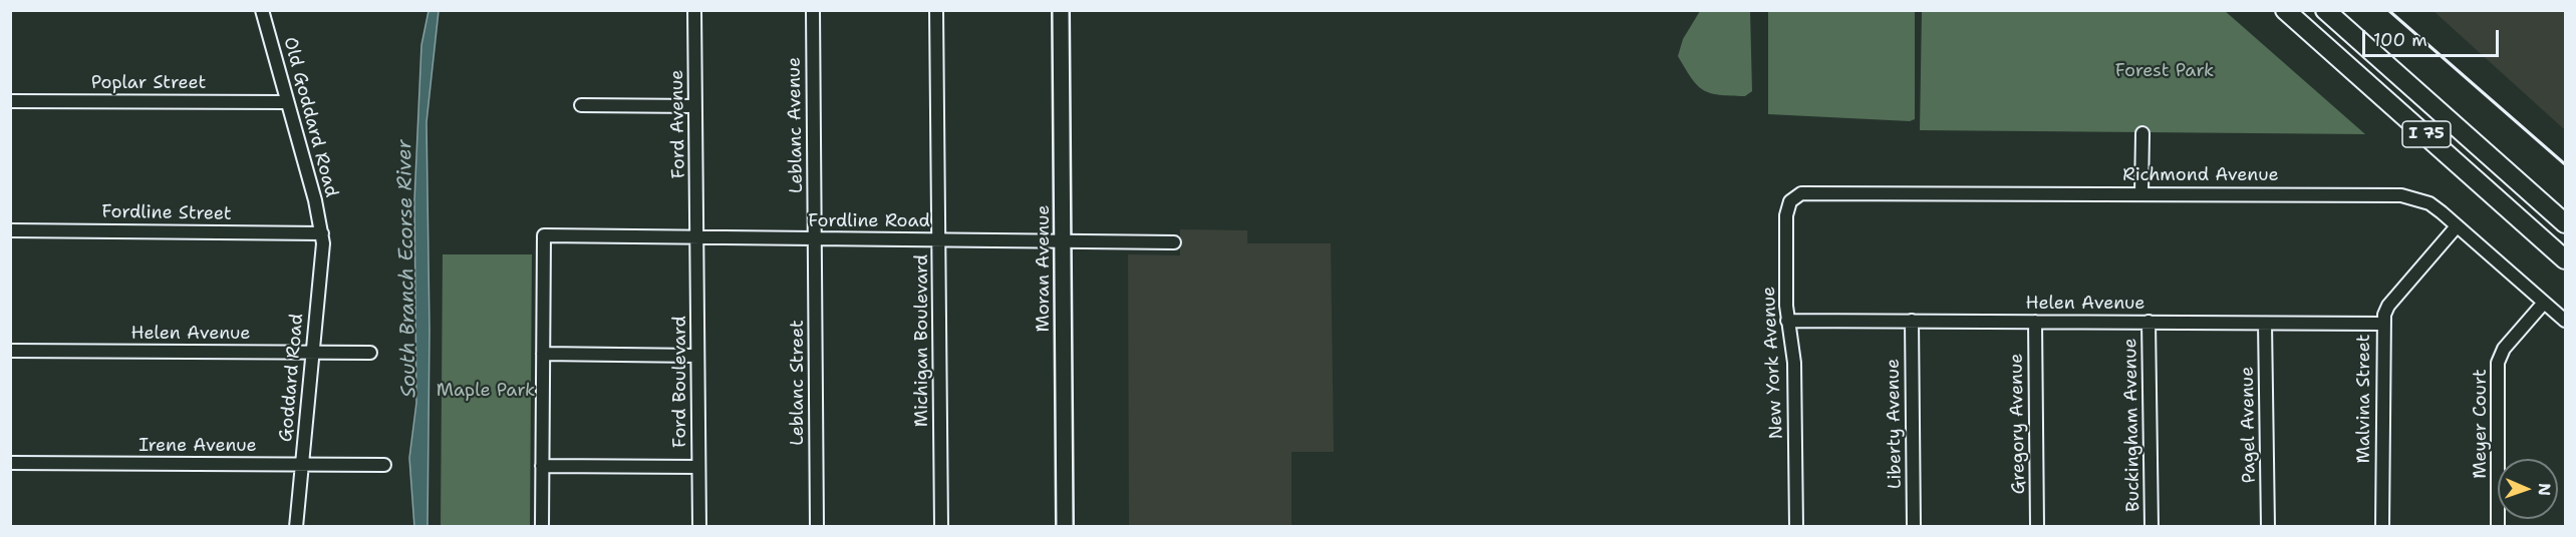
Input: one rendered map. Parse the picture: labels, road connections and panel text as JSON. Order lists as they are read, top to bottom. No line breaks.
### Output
{"streets":{"highway":["I 75"],"main road":["Moran Avenue"],"street":["Poplar Street","Old Goddard Road","Ford Avenue","Leblanc Avenue","Richmond Avenue","Fordline Street","Fordline Road","Helen Avenue","Michigan Boulevard","New York Avenue","Goddard Road","Ford Boulevard","Leblanc Street","Malvina Street","Liberty Avenue","Gregory Avenue","Meyer Court","Buckingham Avenue","Pagel Avenue","Irene Avenue"]},"crossings":[["Poplar Street","Old Goddard Road"],["Old Goddard Road","Fordline Street"],["Old Goddard Road","Goddard Road"],["Ford Avenue","Fordline Road"],["Ford Avenue","Ford Boulevard"],["Leblanc Avenue","Fordline Road"],["Leblanc Avenue","Leblanc Street"],["Richmond Avenue","New York Avenue"],["Richmond Avenue","Malvina Street"],["Richmond Avenue","Meyer Court"],["Fordline Street","Goddard Road"],["Fordline Road","Moran Avenue"],["Fordline Road","Michigan Boulevard"],["Fordline Road","Ford Boulevard"],["Fordline Road","Leblanc Street"],["Helen Avenue","New York Avenue"],["Helen Avenue","Goddard Road"],["Helen Avenue","Malvina Street"],["Helen Avenue","Liberty Avenue"],["Helen Avenue","Gregory Avenue"],["Helen Avenue","Buckingham Avenue"],["Helen Avenue","Pagel Avenue"],["Goddard Road","Irene Avenue"]],"water":["South Branch Ecorse River"],"parks":["Forest Park","Maple Park"],"scale_bar":"100 m","north":"right"}
